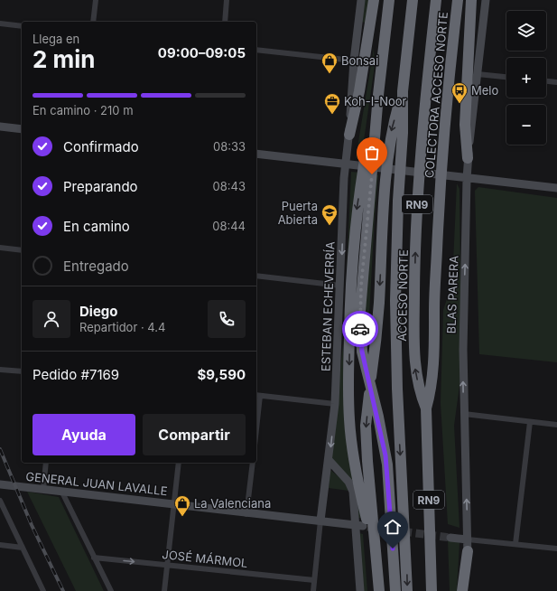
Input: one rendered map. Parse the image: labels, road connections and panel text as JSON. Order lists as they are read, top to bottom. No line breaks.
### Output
{"streets":{"highway":["COLECTORA ACCESO NORTE","RN9","ACCESO NORTE"],"street":["BLAS PARERA","ESTEBAN ECHEVERRÍA","GENERAL JUAN LAVALLE","JOSÉ MÁRMOL"]},"crossings":[["COLECTORA ACCESO NORTE","ACCESO NORTE"],["ESTEBAN ECHEVERRÍA","GENERAL JUAN LAVALLE"],["ESTEBAN ECHEVERRÍA","JOSÉ MÁRMOL"]],"places":{"shop":["Bonsai","La Valenciana"],"bus stop":["Melo"],"office":["Koh-I-Noor"],"school or university":["Puerta Abierta"]},"page":{"map_buttons":["+","−"],"heading":["2 min","Llega en","09:00–09:05"],"panel":["Diego","Repartidor · 4.4","Pedido #7169","$9,590"],"bar":"En camino · 210 m","list":[["Confirmado","08:33"],["Preparando","08:43"],["En camino","08:44"],"Entregado"],"buttons":["Ayuda","Compartir"]}}
